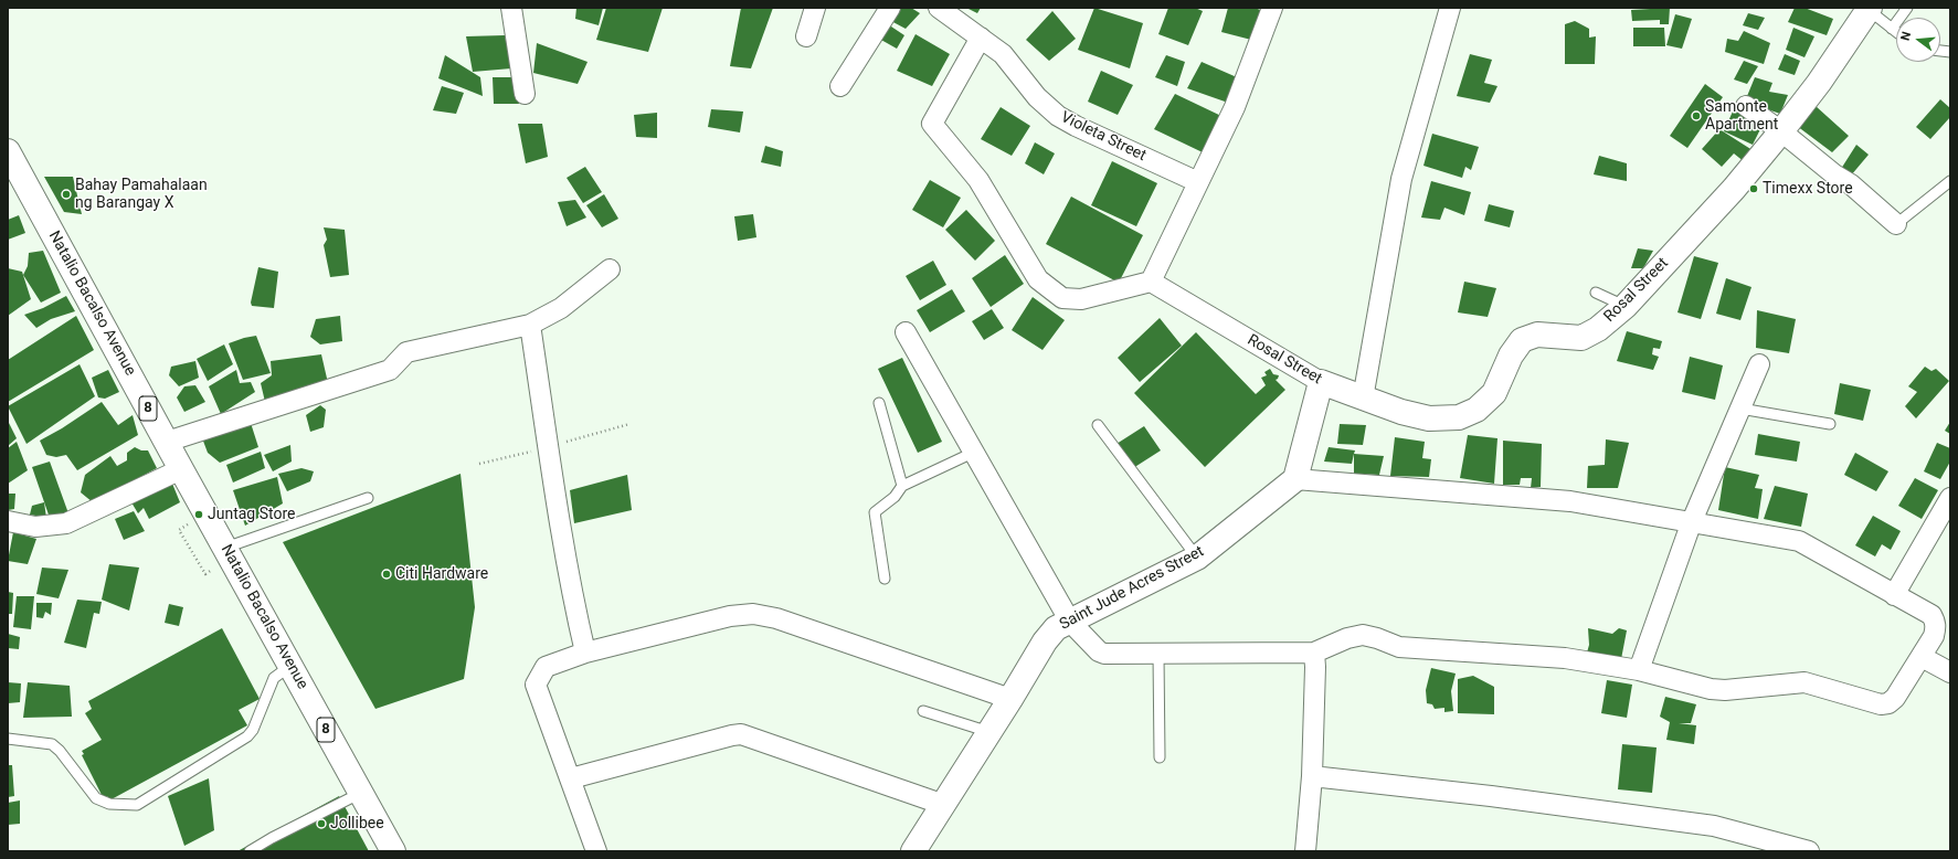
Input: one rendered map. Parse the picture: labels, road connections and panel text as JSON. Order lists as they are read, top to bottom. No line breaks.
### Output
{"streets":{"street":["Violeta Street","Rosal Street","Natalio Bacalso Avenue","8","Saint Jude Acres Street"]},"places":["Samonte Apartment","Timexx Store","Bahay Pamahalaan ng Barangay X","Juntag Store","Citi Hardware","Jollibee"],"north":"left"}
